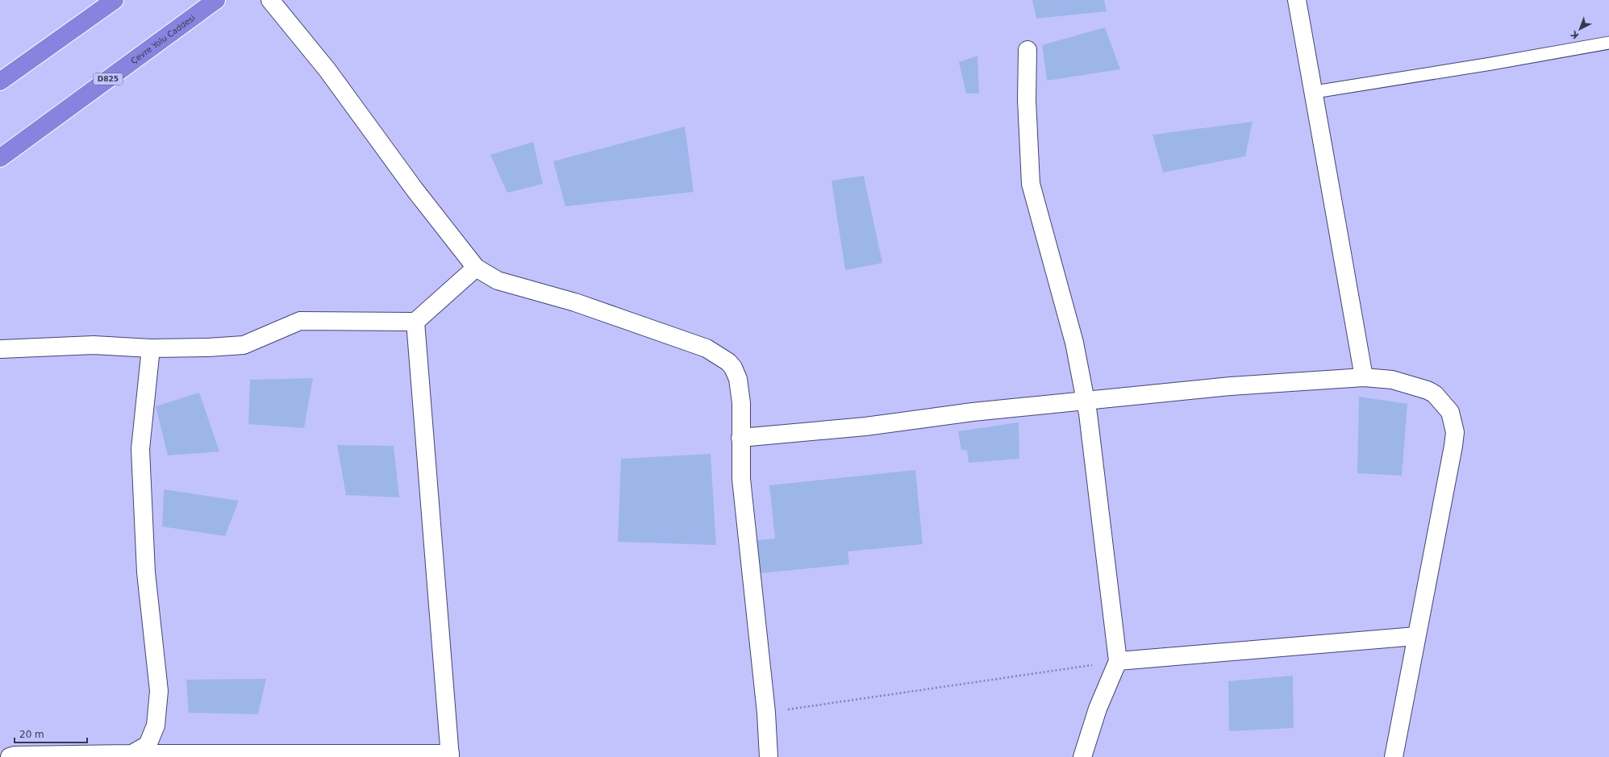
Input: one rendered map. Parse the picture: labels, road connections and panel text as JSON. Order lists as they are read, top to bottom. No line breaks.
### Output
{"streets":{"highway":["Çevre Yolu Caddesi","D825"]},"scale_bar":"20 m","north":"bottom left"}
